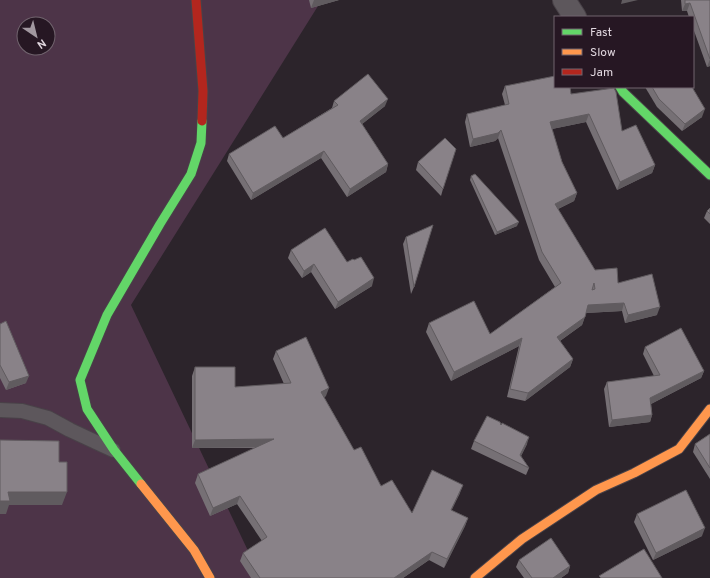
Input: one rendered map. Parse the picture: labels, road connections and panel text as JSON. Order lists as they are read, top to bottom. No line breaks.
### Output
{"legend":["Fast","Slow","Jam"],"north":"bottom right"}
